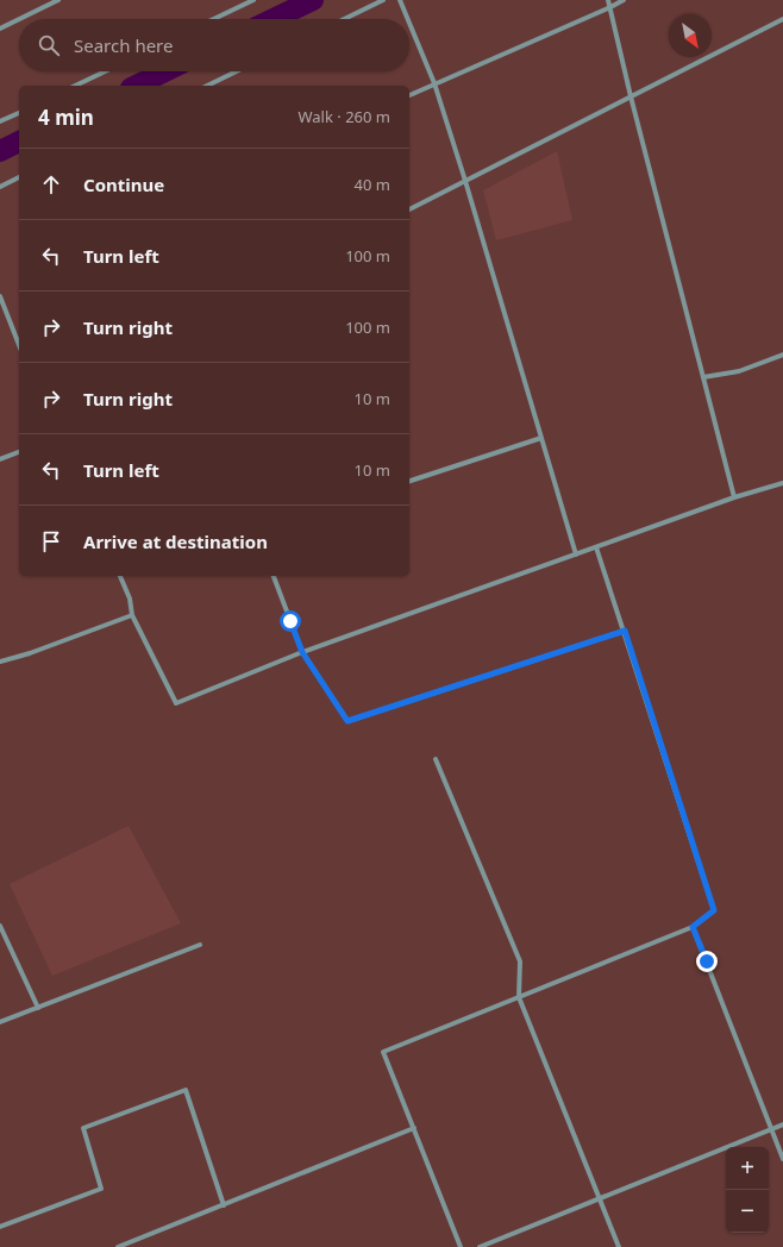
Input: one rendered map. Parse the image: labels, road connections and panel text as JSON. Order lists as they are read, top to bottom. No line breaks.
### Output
{"north":"bottom right","page":{"search":"Search here","heading":["4 min","Walk · 260 m"],"list":[["Continue","40 m"],["Turn left","100 m"],["Turn right","100 m"],["Turn right","10 m"],["Turn left","10 m"],"Arrive at destination"],"map_buttons":["+","−"]}}
